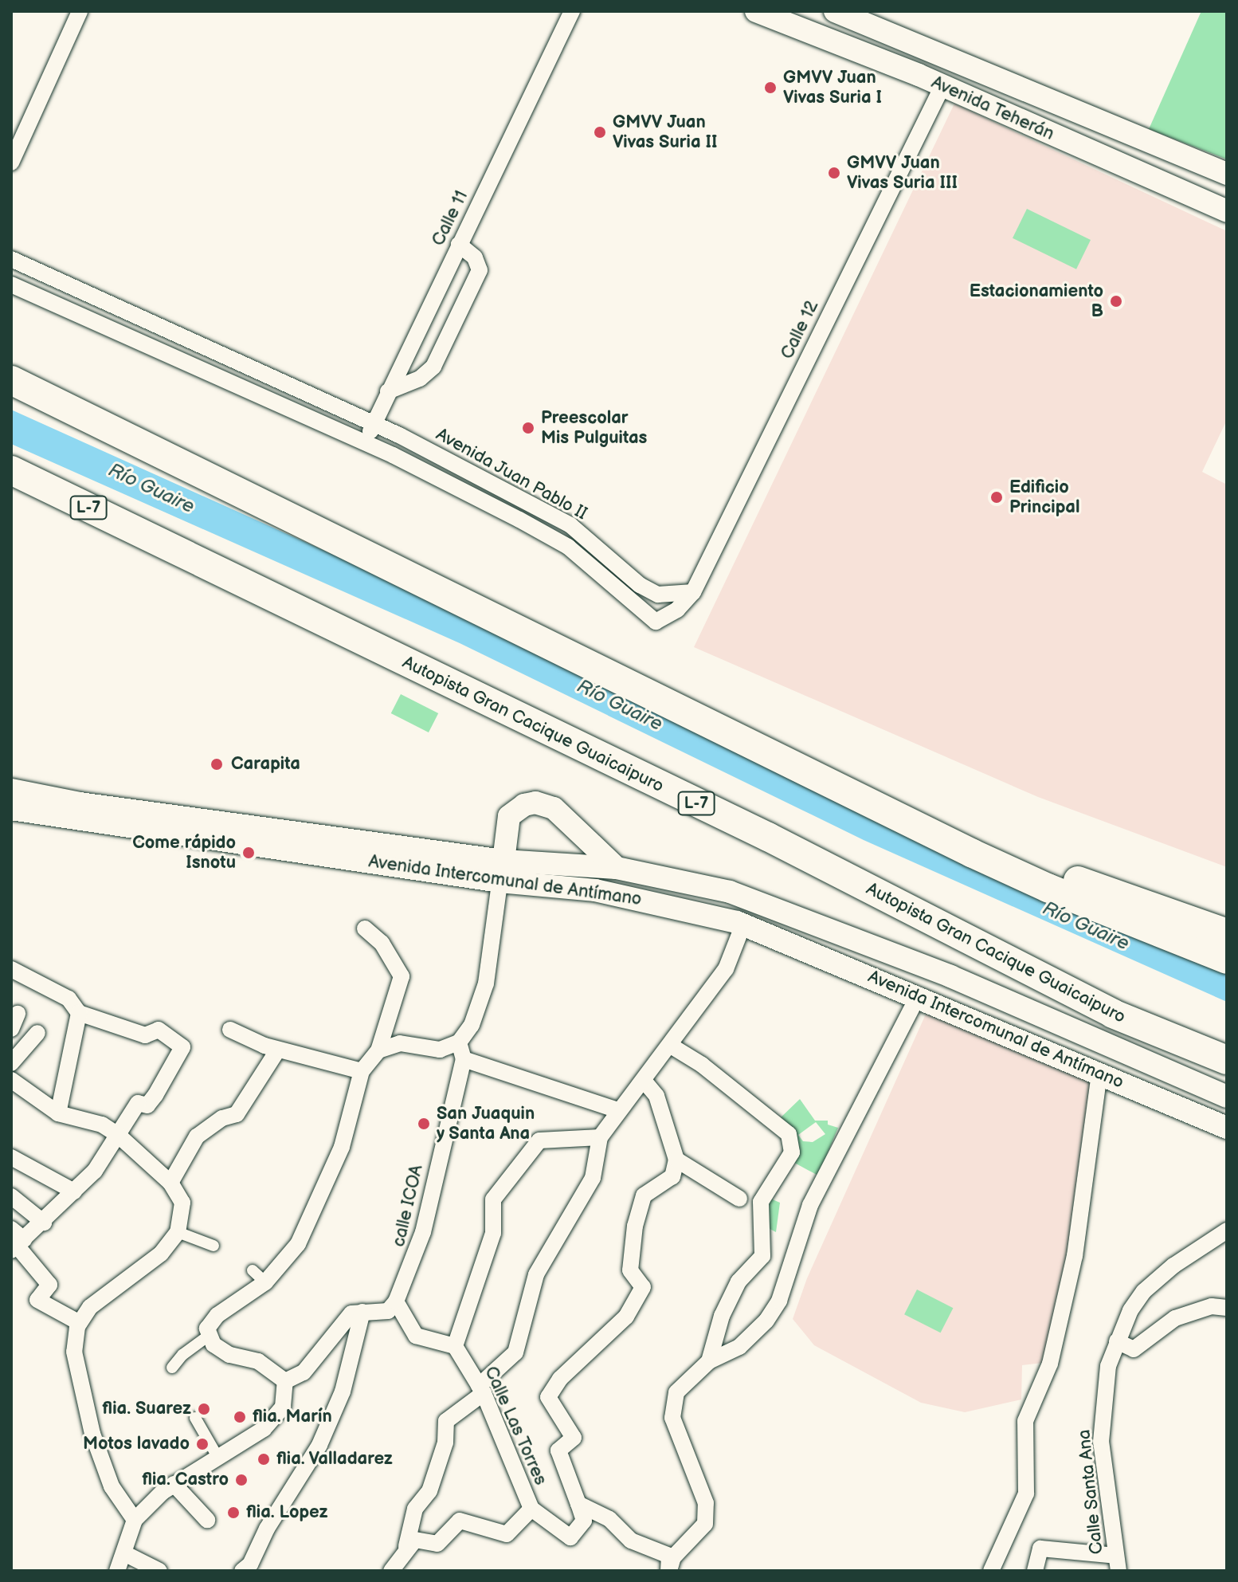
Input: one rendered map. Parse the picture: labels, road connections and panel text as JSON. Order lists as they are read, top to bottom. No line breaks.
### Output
{"streets":{"highway":["L-7","Autopista Gran Cacique Guaicaipuro"],"main road":["Avenida Teherán","Avenida Intercomunal de Antímano"],"street":["Calle 11","Calle 12","Avenida Juan Pablo II","calle ICOA","Calle Las Torres","Calle Santa Ana"]},"crossings":[["Avenida Teherán","Calle 12"],["Calle 11","Avenida Juan Pablo II"],["Calle 12","Avenida Juan Pablo II"]],"water":["Río Guaire"],"places":["GMVV Juan Vivas Suria I","GMVV Juan Vivas Suria II","GMVV Juan Vivas Suria III","Estacionamiento B","Preescolar Mis Pulguitas","Edificio Principal","Carapita","Come rápido Isnotu","San Juaquin y Santa Ana","flia. Suarez","flia. Marín","Motos lavado","flia. Valladarez","flia. Castro","flia. Lopez"]}
